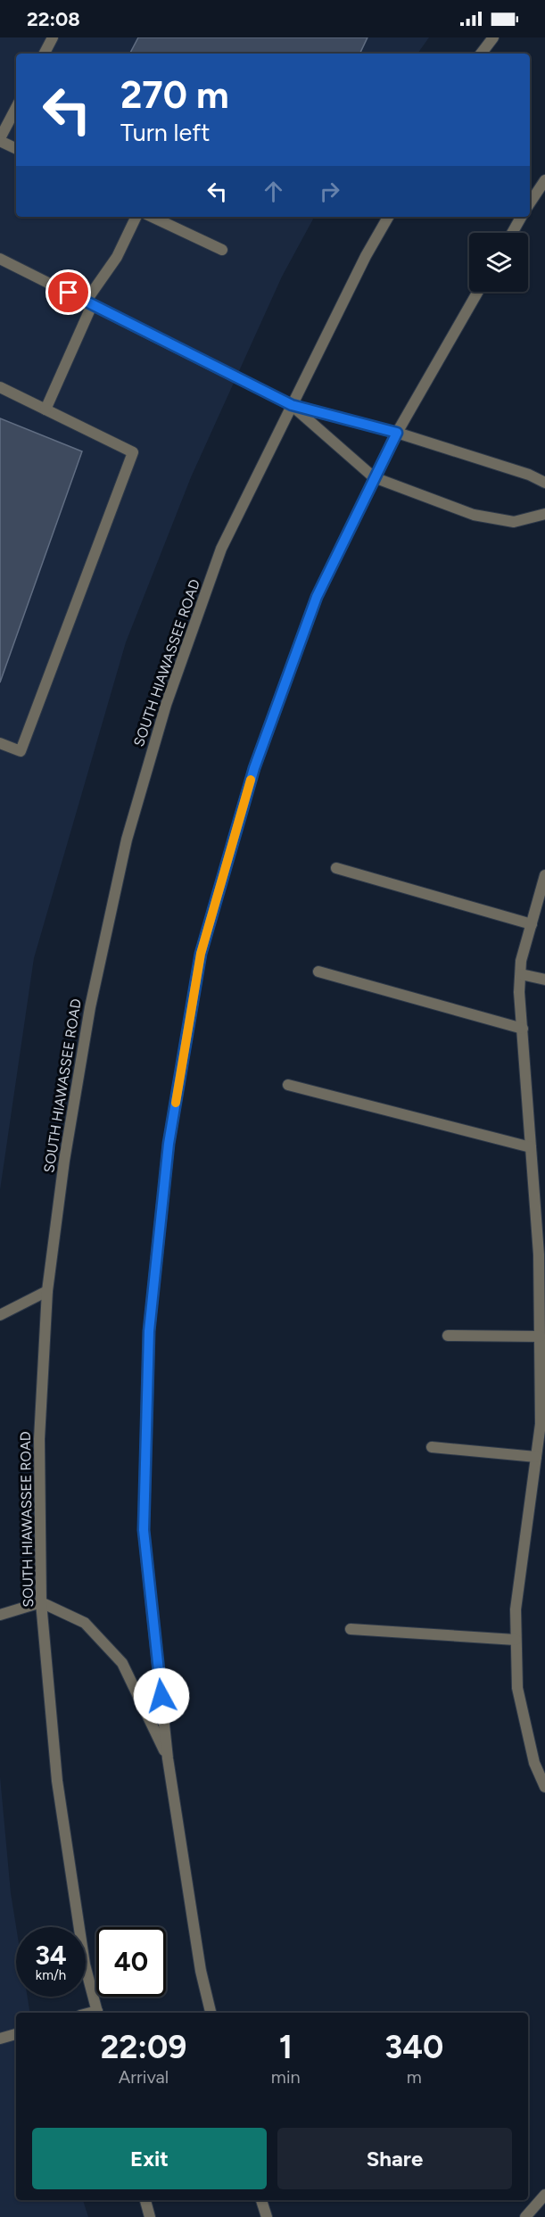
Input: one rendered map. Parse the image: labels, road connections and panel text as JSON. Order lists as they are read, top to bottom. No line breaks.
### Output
{"streets":{"street":["SOUTH HIAWASSEE ROAD"]},"page":{"status":"22:08","turn":["270 m","Turn left"],"speed":"34 km/h","limit":"40","eta":["22:09","Arrival","1","min","340","m"],"buttons":["Exit","Share"]}}
